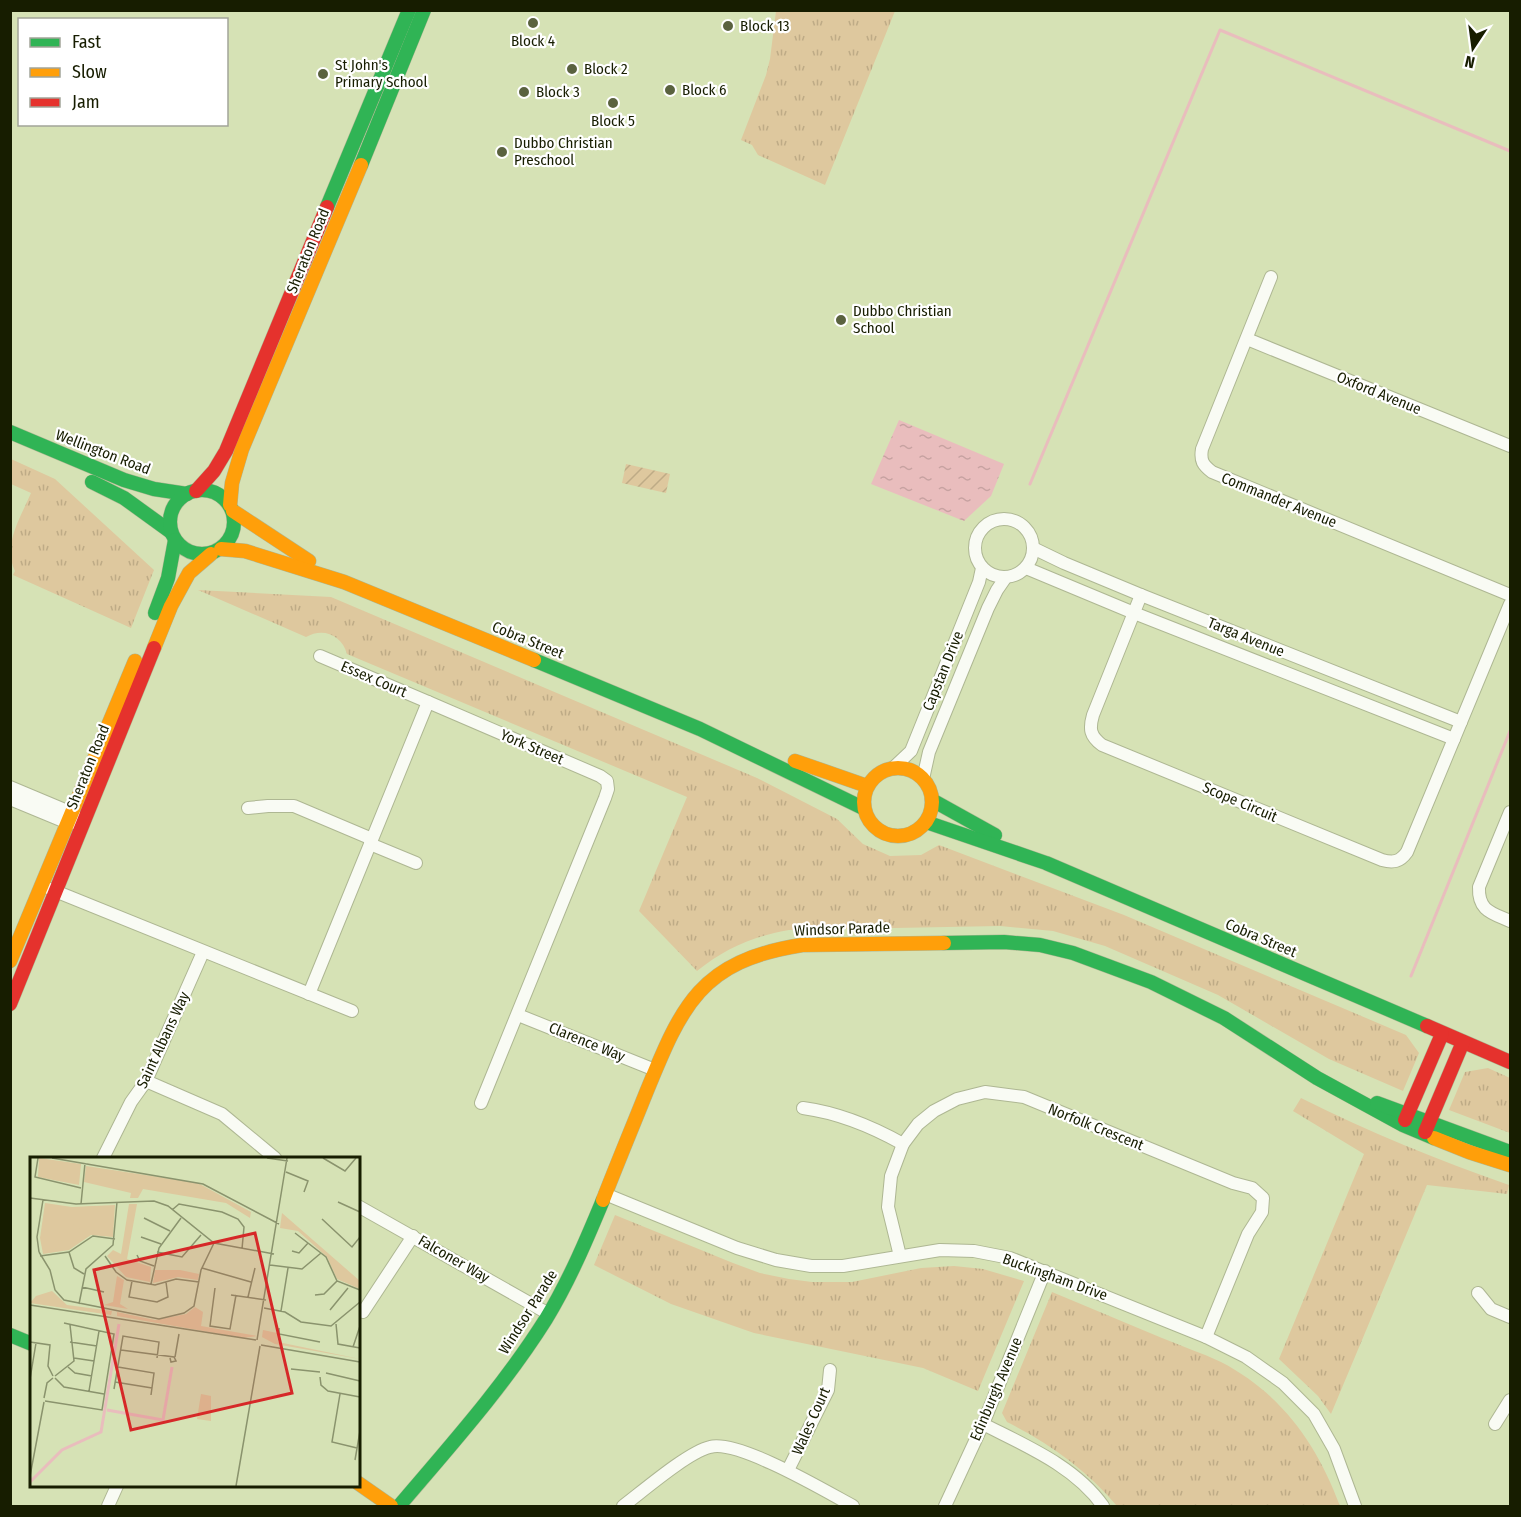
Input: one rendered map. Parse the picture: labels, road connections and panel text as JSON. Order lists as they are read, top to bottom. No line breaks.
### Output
{"streets":{"main road":["Sheraton Road","Wellington Road","Cobra Street","Windsor Parade"],"street":["Oxford Avenue","Commander Avenue","Targa Avenue","Capstan Drive","Essex Court","York Street","Scope Circuit","Saint Albans Way","Clarence Way","Norfolk Crescent","Falconer Way","Buckingham Drive","Edinburgh Avenue","Wales Court"]},"crossings":[["Sheraton Road","Wellington Road"],["Sheraton Road","Cobra Street"],["Oxford Avenue","Commander Avenue"],["Wellington Road","Cobra Street"],["Targa Avenue","Capstan Drive"],["Targa Avenue","Scope Circuit"],["Cobra Street","Capstan Drive"],["Essex Court","York Street"],["York Street","Clarence Way"],["Windsor Parade","Clarence Way"],["Windsor Parade","Falconer Way"],["Windsor Parade","Buckingham Drive"],["Norfolk Crescent","Buckingham Drive"],["Buckingham Drive","Edinburgh Avenue"]],"places":["Block 4","Block 13","Block 2","St John's Primary School","Block 6","Block 3","Block 5","Dubbo Christian Preschool","Dubbo Christian School"],"legend":["Fast","Slow","Jam"],"north":"bottom"}
